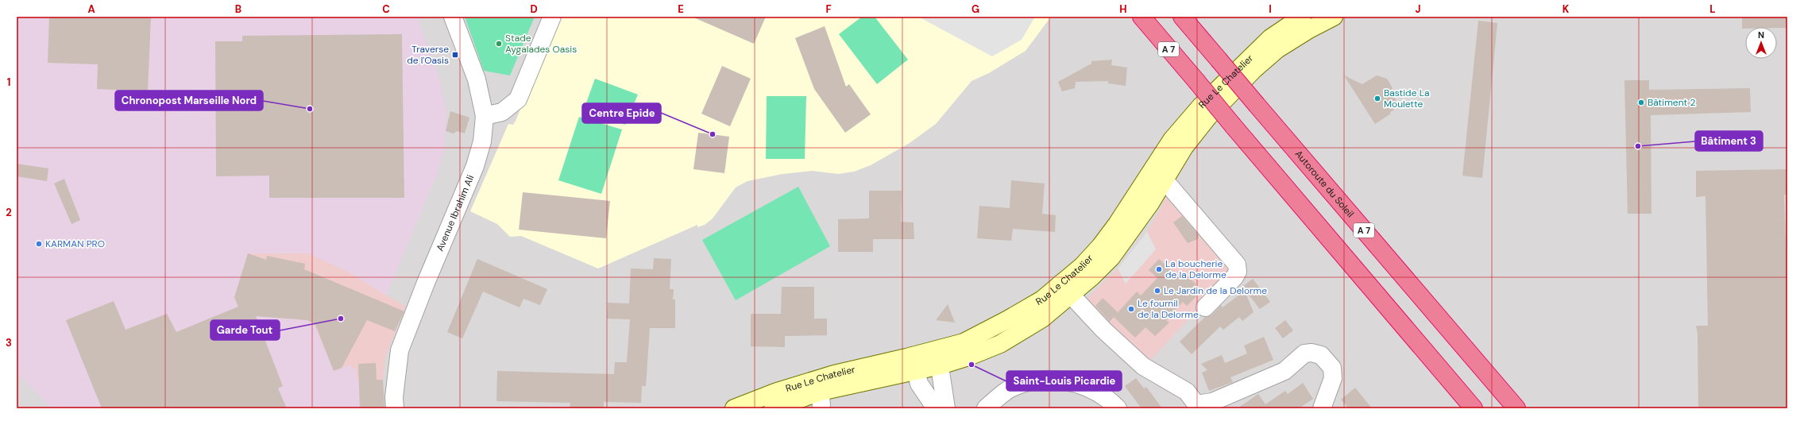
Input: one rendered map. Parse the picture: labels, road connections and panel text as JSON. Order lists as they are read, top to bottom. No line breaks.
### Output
{"streets":{"highway":["A 7","Autoroute du Soleil"],"main road":["Rue Le Chatelier"],"street":["Avenue Ibrahim Ali"]},"places":{"other":["Stade Aygalades Oasis","Bastide La Moulette","Bâtiment 2","Chronopost Marseille Nord","Centre Epide","Bâtiment 3","KARMAN PRO","La boucherie de la Delorme","Le Jardin de la Delorme","Le fournil de la Delorme","Garde Tout","Saint-Louis Picardie"],"transit":["Traverse de l'Oasis"]},"north":"top","grid":{"columns":["A","B","C","D","E","F","G","H","I","J","K","L"],"rows":["1","2","3"]}}
